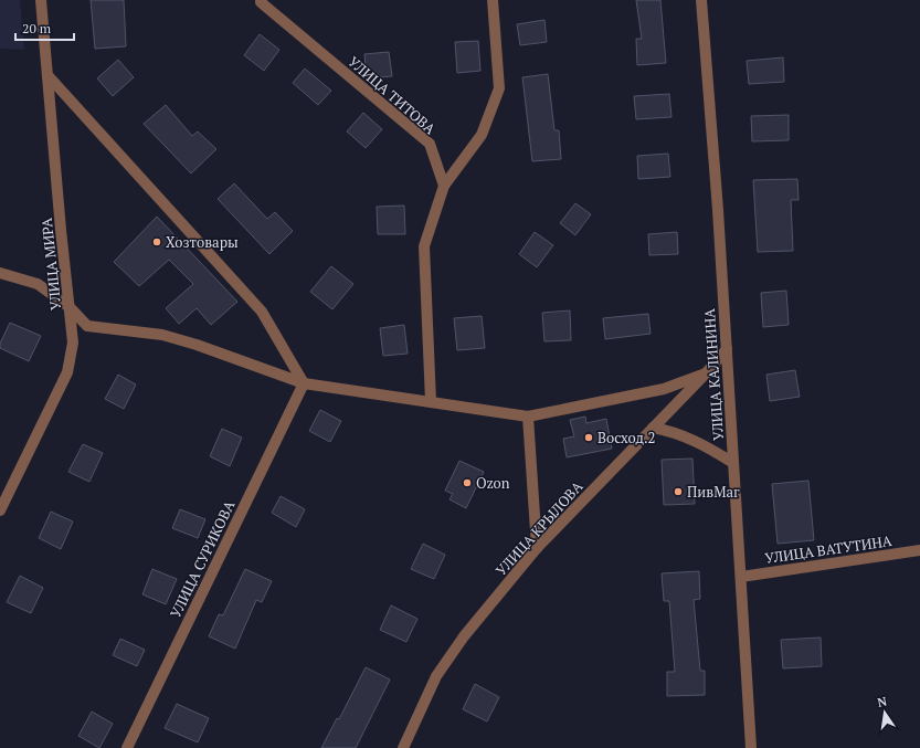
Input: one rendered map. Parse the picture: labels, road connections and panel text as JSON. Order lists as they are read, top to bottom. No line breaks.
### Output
{"streets":{"street":["УЛИЦА ТИТОВА","УЛИЦА МИРА","УЛИЦА КАЛИНИНА","УЛИЦА КРЫЛОВА","УЛИЦА ВАТУТИНА","УЛИЦА СУРИКОВА"]},"crossings":[["УЛИЦА КАЛИНИНА","УЛИЦА КРЫЛОВА"],["УЛИЦА КАЛИНИНА","УЛИЦА ВАТУТИНА"]],"places":["Хозтовары","Восход.2","Ozon","ПивМаг"],"scale_bar":"20 m","north":"top"}
